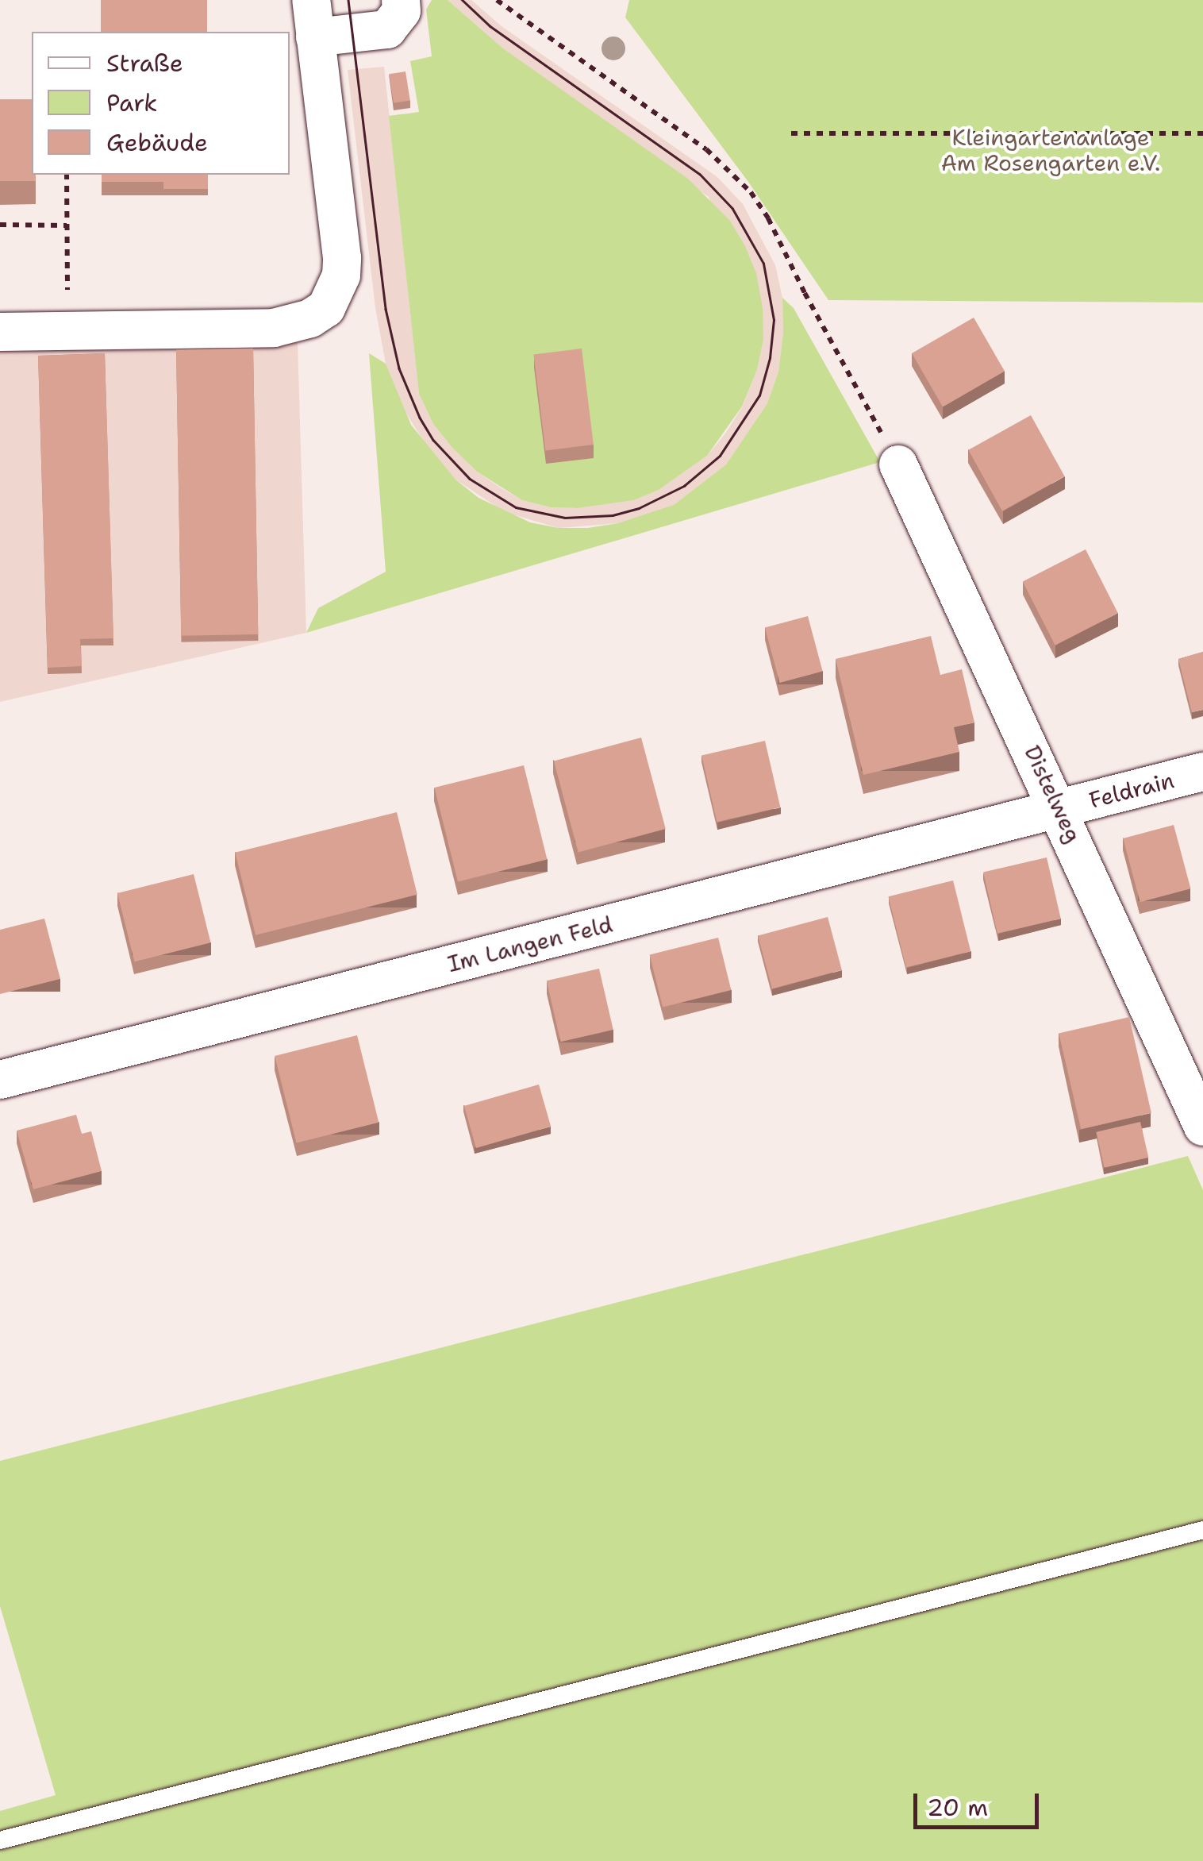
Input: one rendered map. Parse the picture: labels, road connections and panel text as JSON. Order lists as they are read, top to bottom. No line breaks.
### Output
{"streets":{"street":["Feldrain","Distelweg","Im Langen Feld"]},"crossings":[["Feldrain","Distelweg"],["Feldrain","Im Langen Feld"],["Distelweg","Im Langen Feld"]],"parks":["Kleingartenanlage Am Rosengarten e.V."],"legend":["Straße","Park","Gebäude"],"scale_bar":"20 m"}
